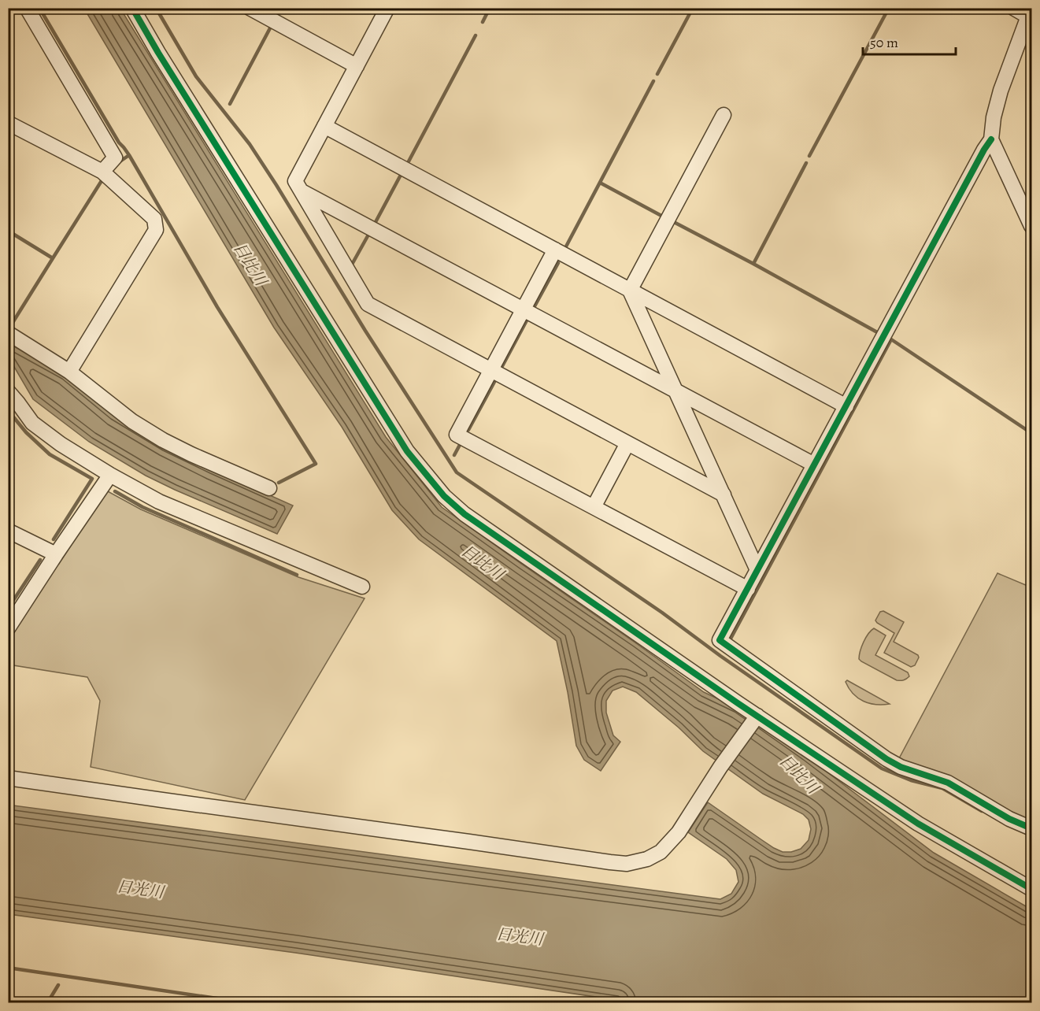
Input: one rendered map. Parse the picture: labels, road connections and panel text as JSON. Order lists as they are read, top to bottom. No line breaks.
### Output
{"water":["目比川","日光川"],"scale_bar":"50 m"}
